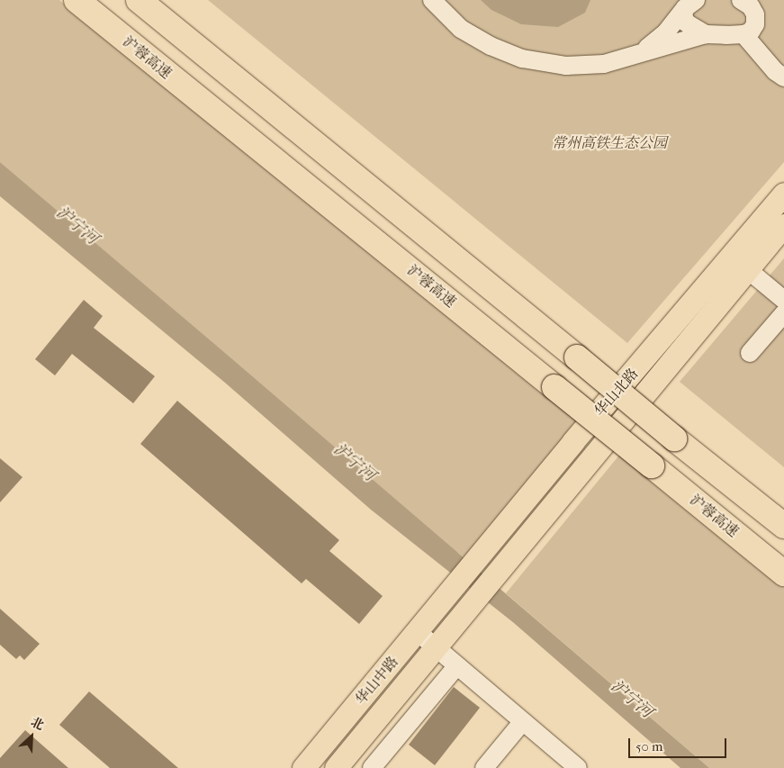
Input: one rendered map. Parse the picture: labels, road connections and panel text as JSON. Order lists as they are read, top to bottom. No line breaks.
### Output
{"streets":{"highway":["沪蓉高速"],"main road":["华山北路","华山中路"]},"crossings":[["华山北路","华山中路"]],"water":["沪宁河"],"parks":["常州高铁生态公园"],"scale_bar":"50 m","north":"top right"}
